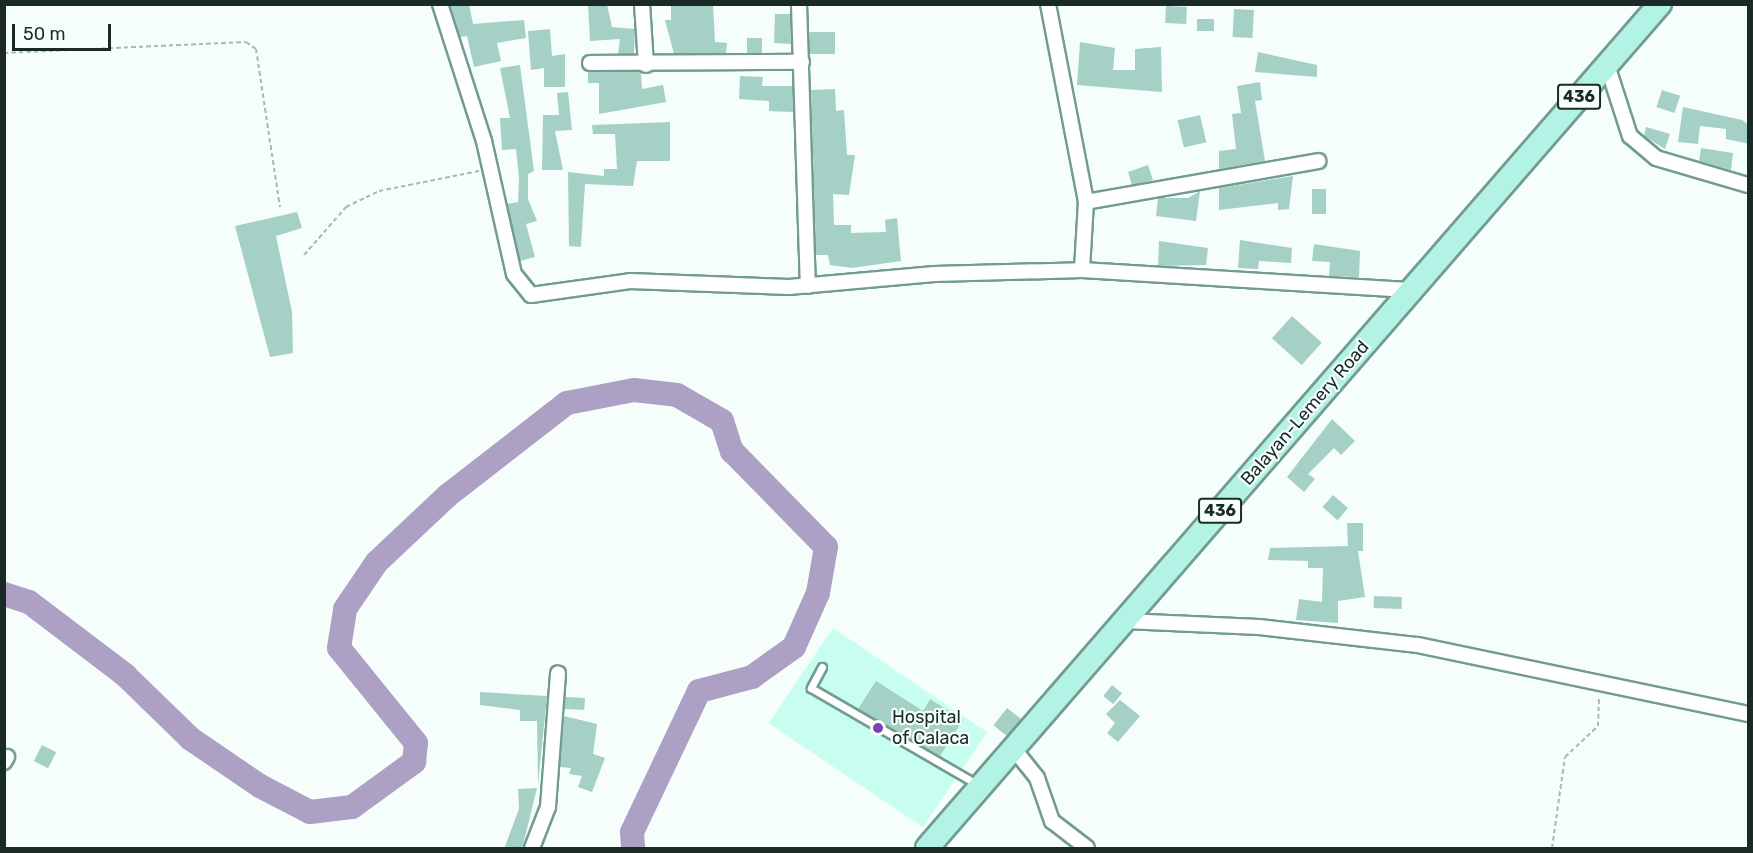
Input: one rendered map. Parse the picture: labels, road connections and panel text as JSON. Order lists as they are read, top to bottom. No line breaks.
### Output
{"streets":{"main road":["436","Balayan-Lemery Road"]},"places":["Hospital of Calaca"],"scale_bar":"50 m"}
